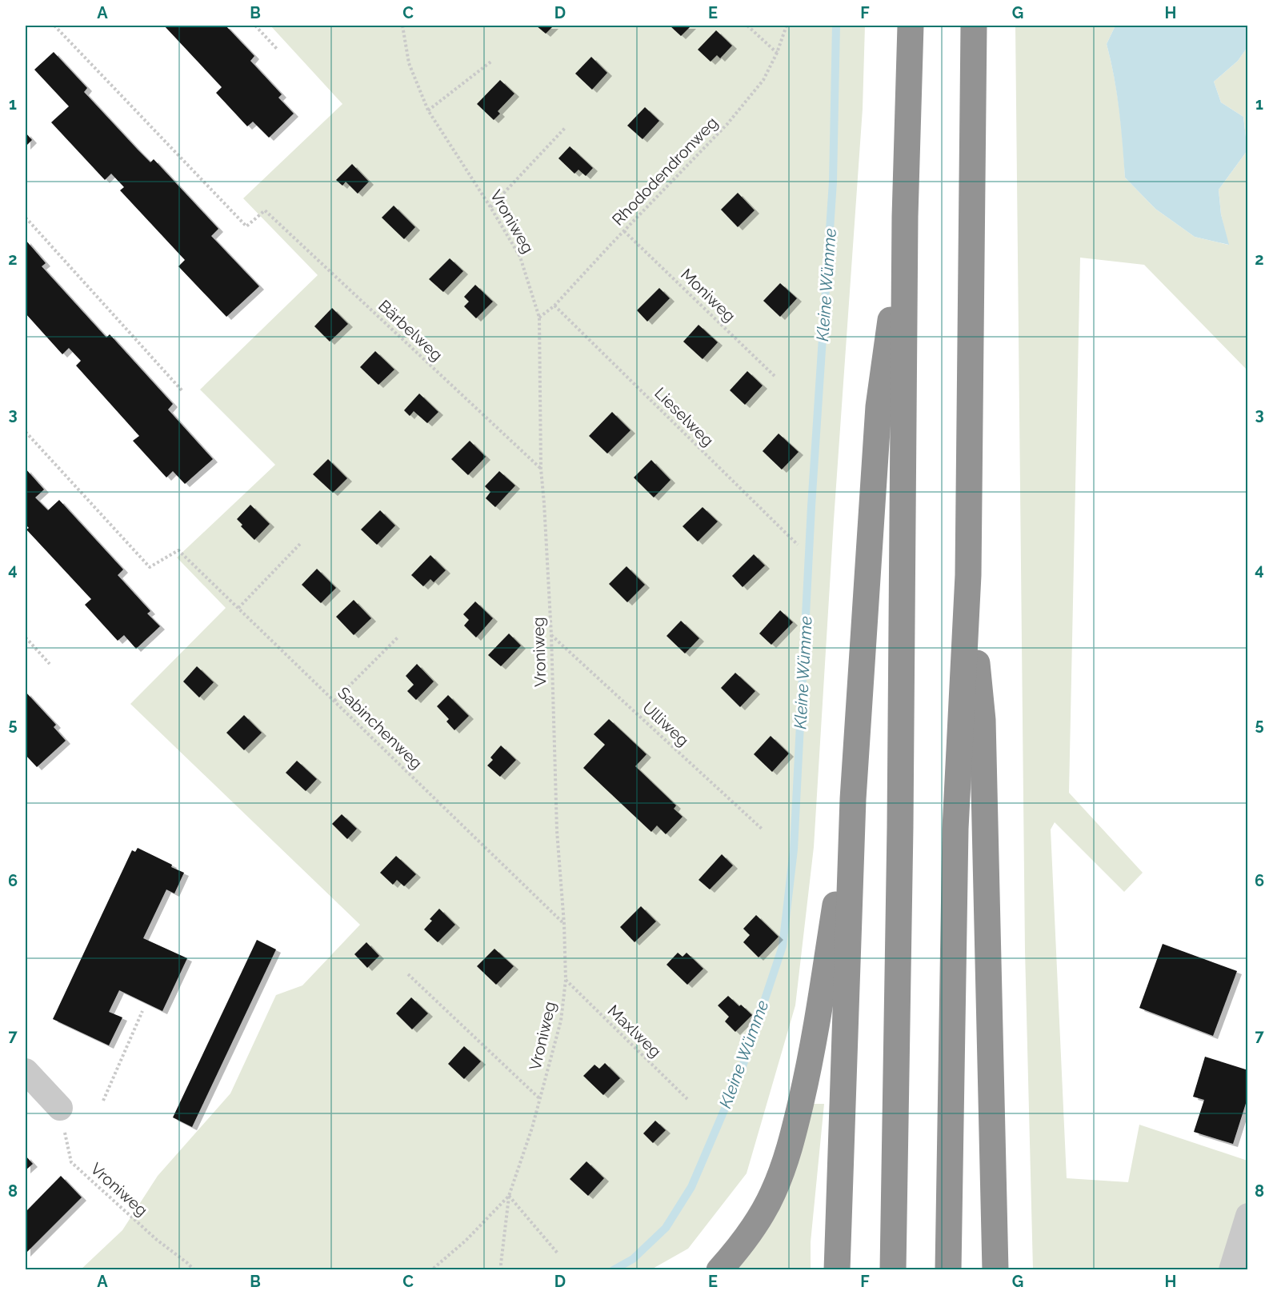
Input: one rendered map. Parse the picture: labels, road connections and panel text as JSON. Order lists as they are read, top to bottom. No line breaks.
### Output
{"streets":{"path":["Rhododendronweg","Vroniweg","Moniweg","Bärbelweg","Lieselweg","Ulliweg","Sabinchenweg","Maxlweg"]},"crossings":[["Rhododendronweg","Vroniweg"],["Rhododendronweg","Moniweg"],["Rhododendronweg","Lieselweg"],["Vroniweg","Bärbelweg"],["Vroniweg","Ulliweg"],["Vroniweg","Sabinchenweg"],["Vroniweg","Maxlweg"]],"water":["Kleine Wümme"],"grid":{"columns":["A","B","C","D","E","F","G","H"],"rows":["1","2","3","4","5","6","7","8"]}}
